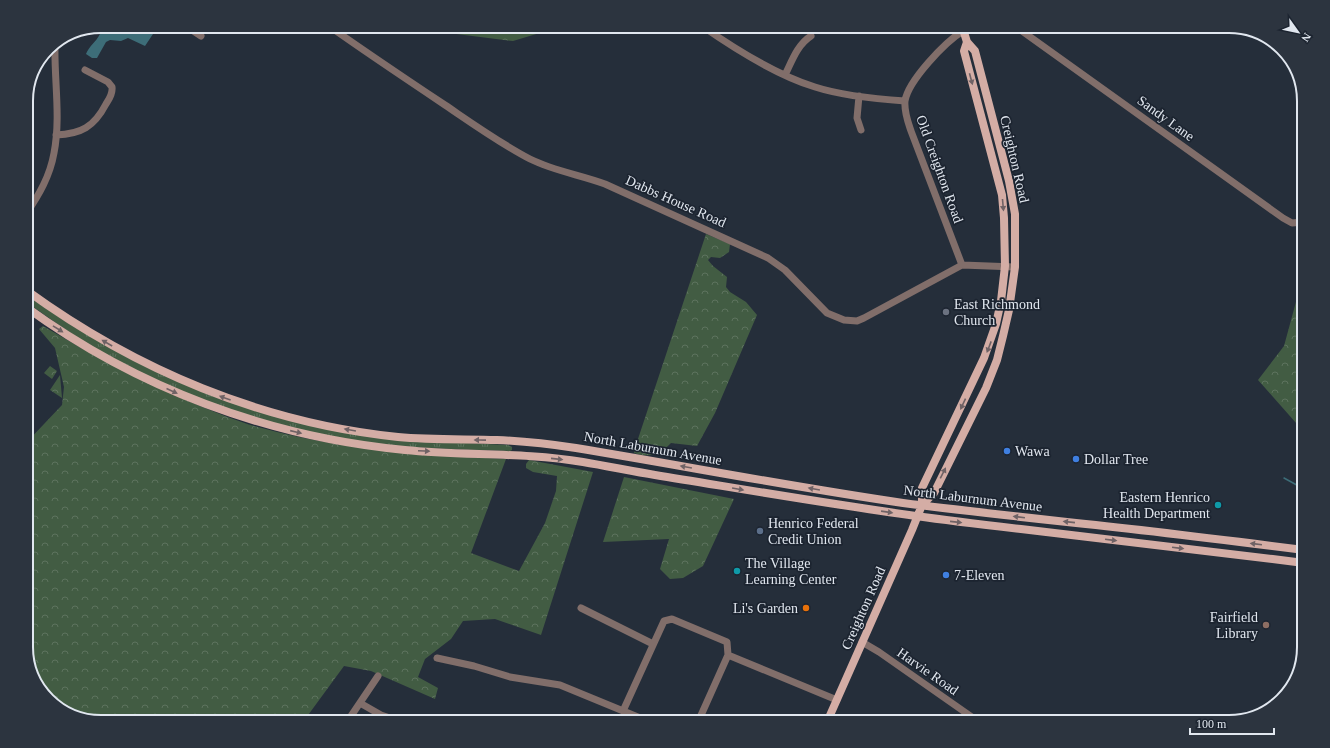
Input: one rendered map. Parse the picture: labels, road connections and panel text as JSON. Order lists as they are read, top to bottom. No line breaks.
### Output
{"streets":{"main road":["Creighton Road","North Laburnum Avenue"],"street":["Sandy Lane","Old Creighton Road","Dabbs House Road","Harvie Road"]},"crossings":[["Creighton Road","Dabbs House Road"],["Creighton Road","North Laburnum Avenue"],["Creighton Road","Harvie Road"],["Old Creighton Road","Dabbs House Road"]],"places":["East Richmond Church","Wawa","Dollar Tree","Eastern Henrico Health Department","Henrico Federal Credit Union","The Village Learning Center","7-Eleven","Li's Garden","Fairfield Library"],"scale_bar":"100 m","north":"bottom right"}
